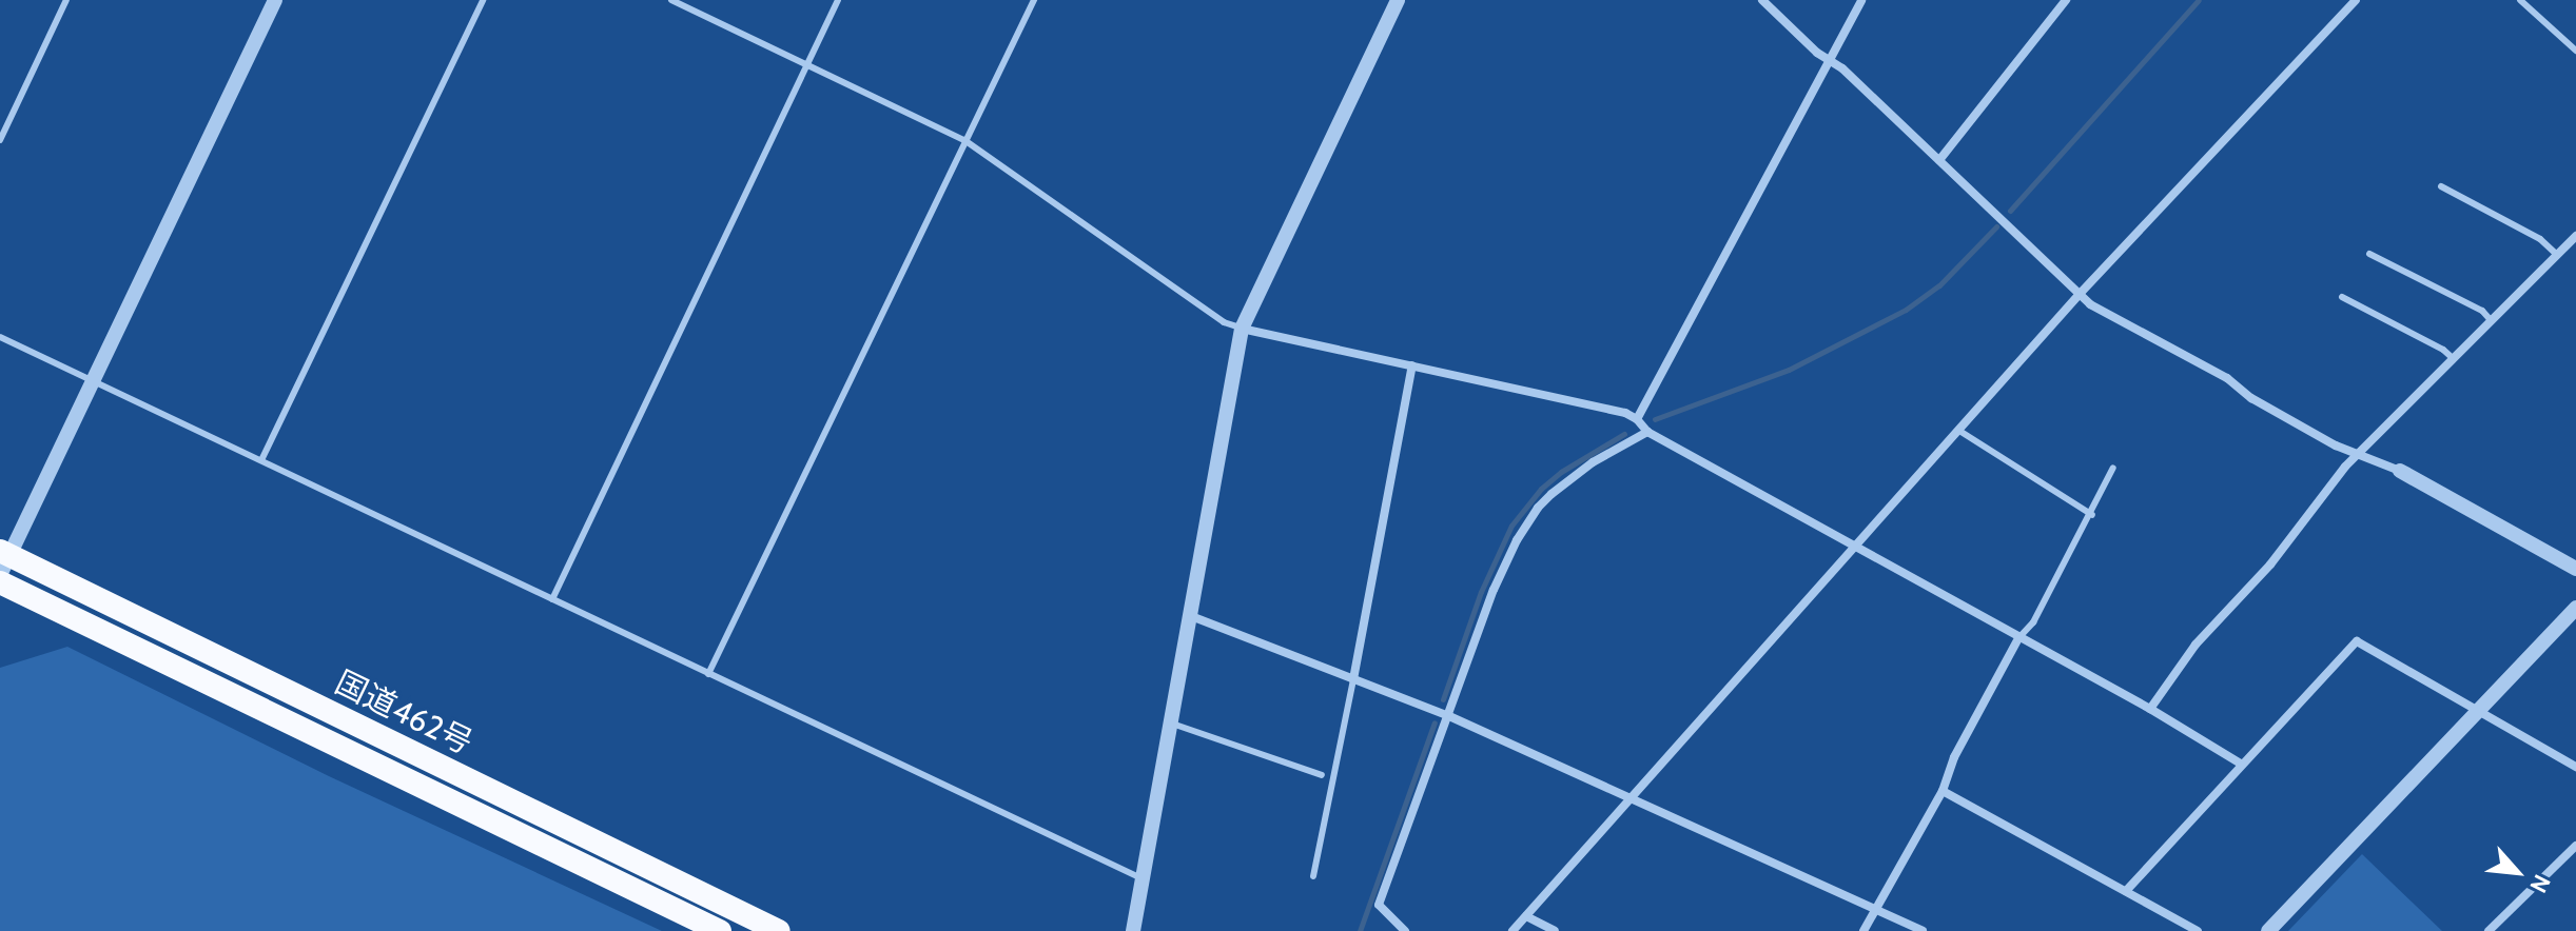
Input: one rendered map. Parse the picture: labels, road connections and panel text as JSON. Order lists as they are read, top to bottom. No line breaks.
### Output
{"streets":{"highway":["国道462号"]},"north":"bottom right"}
